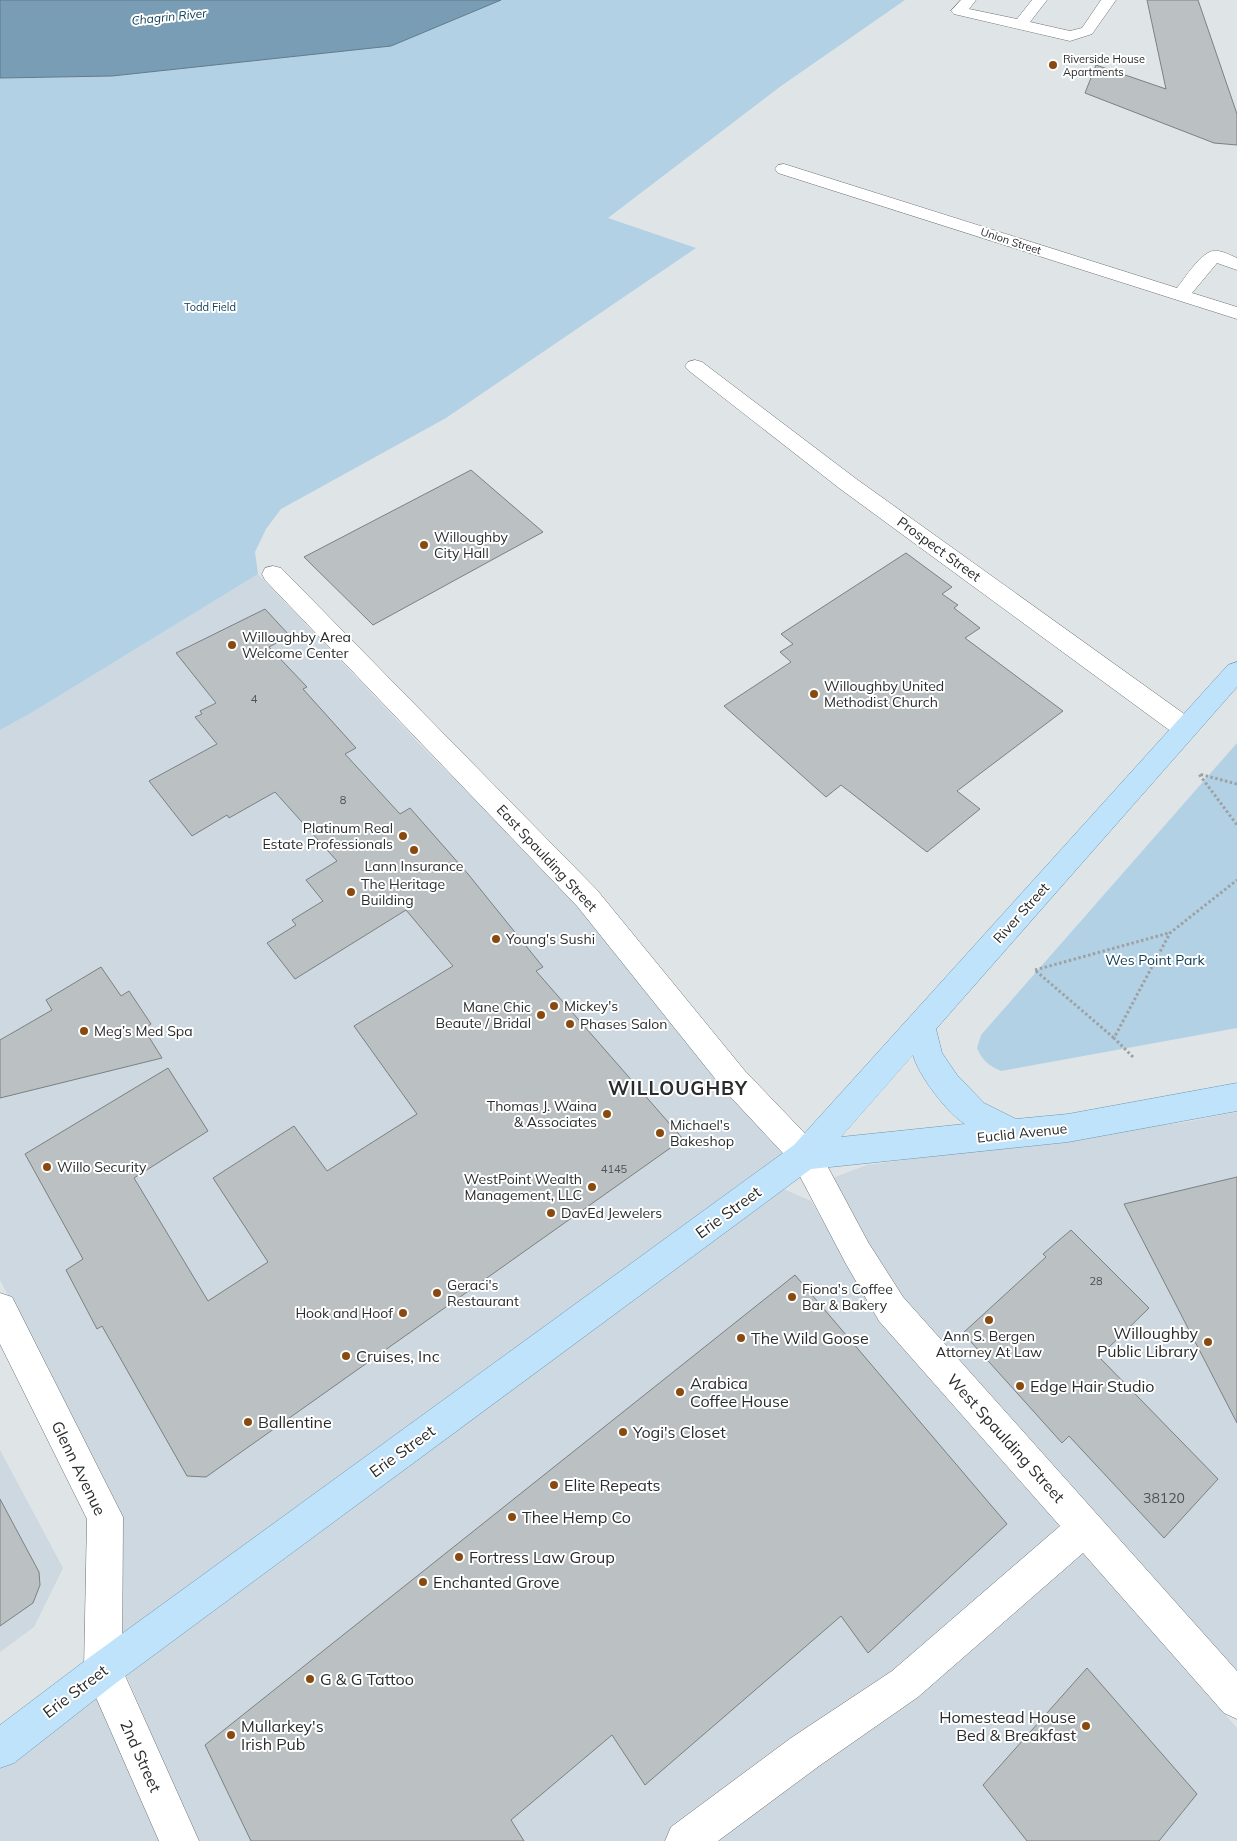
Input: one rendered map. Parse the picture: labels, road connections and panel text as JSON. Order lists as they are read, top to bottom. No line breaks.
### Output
{"streets":{"main road":["River Street","Euclid Avenue","Erie Street"],"street":["Union Street","Prospect Street","East Spaulding Street","West Spaulding Street","Glenn Avenue","2nd Street"]},"crossings":[["Prospect Street","River Street"],["East Spaulding Street","River Street"],["East Spaulding Street","Euclid Avenue"],["East Spaulding Street","Erie Street"],["East Spaulding Street","West Spaulding Street"],["River Street","Euclid Avenue"],["River Street","Erie Street"],["River Street","West Spaulding Street"],["Euclid Avenue","Erie Street"],["Euclid Avenue","West Spaulding Street"],["Erie Street","West Spaulding Street"],["Erie Street","Glenn Avenue"],["Erie Street","2nd Street"],["Glenn Avenue","2nd Street"]],"districts":["WILLOUGHBY"],"water":["Chagrin River"],"parks":["Todd Field","Wes Point Park"],"places":["Riverside House Apartments","Willoughby City Hall","Willoughby Area Welcome Center","Willoughby United Methodist Church","Platinum Real Estate Professionals","Lann Insurance","The Heritage Building","Young's Sushi","Mickey's","Mane Chic Beaute / Bridal","Phases Salon","Meg’s Med Spa","Thomas J. Waina & Associates","Michael's Bakeshop","Willo Security","WestPoint Wealth Management, LLC","DavEd Jewelers","Geraci's Restaurant","Fiona's Coffee Bar & Bakery","Hook and Hoof","Ann S. Bergen Attorney At Law","The Wild Goose","Willoughby Public Library","Cruises, Inc","Edge Hair Studio","Arabica Coffee House","Ballentine","Yogi's Closet","Elite Repeats","Thee Hemp Co","Fortress Law Group","Enchanted Grove","G & G Tattoo","Homestead House Bed & Breakfast","Mullarkey's Irish Pub"],"house_numbers":["4","8","4145","28","38120"]}
